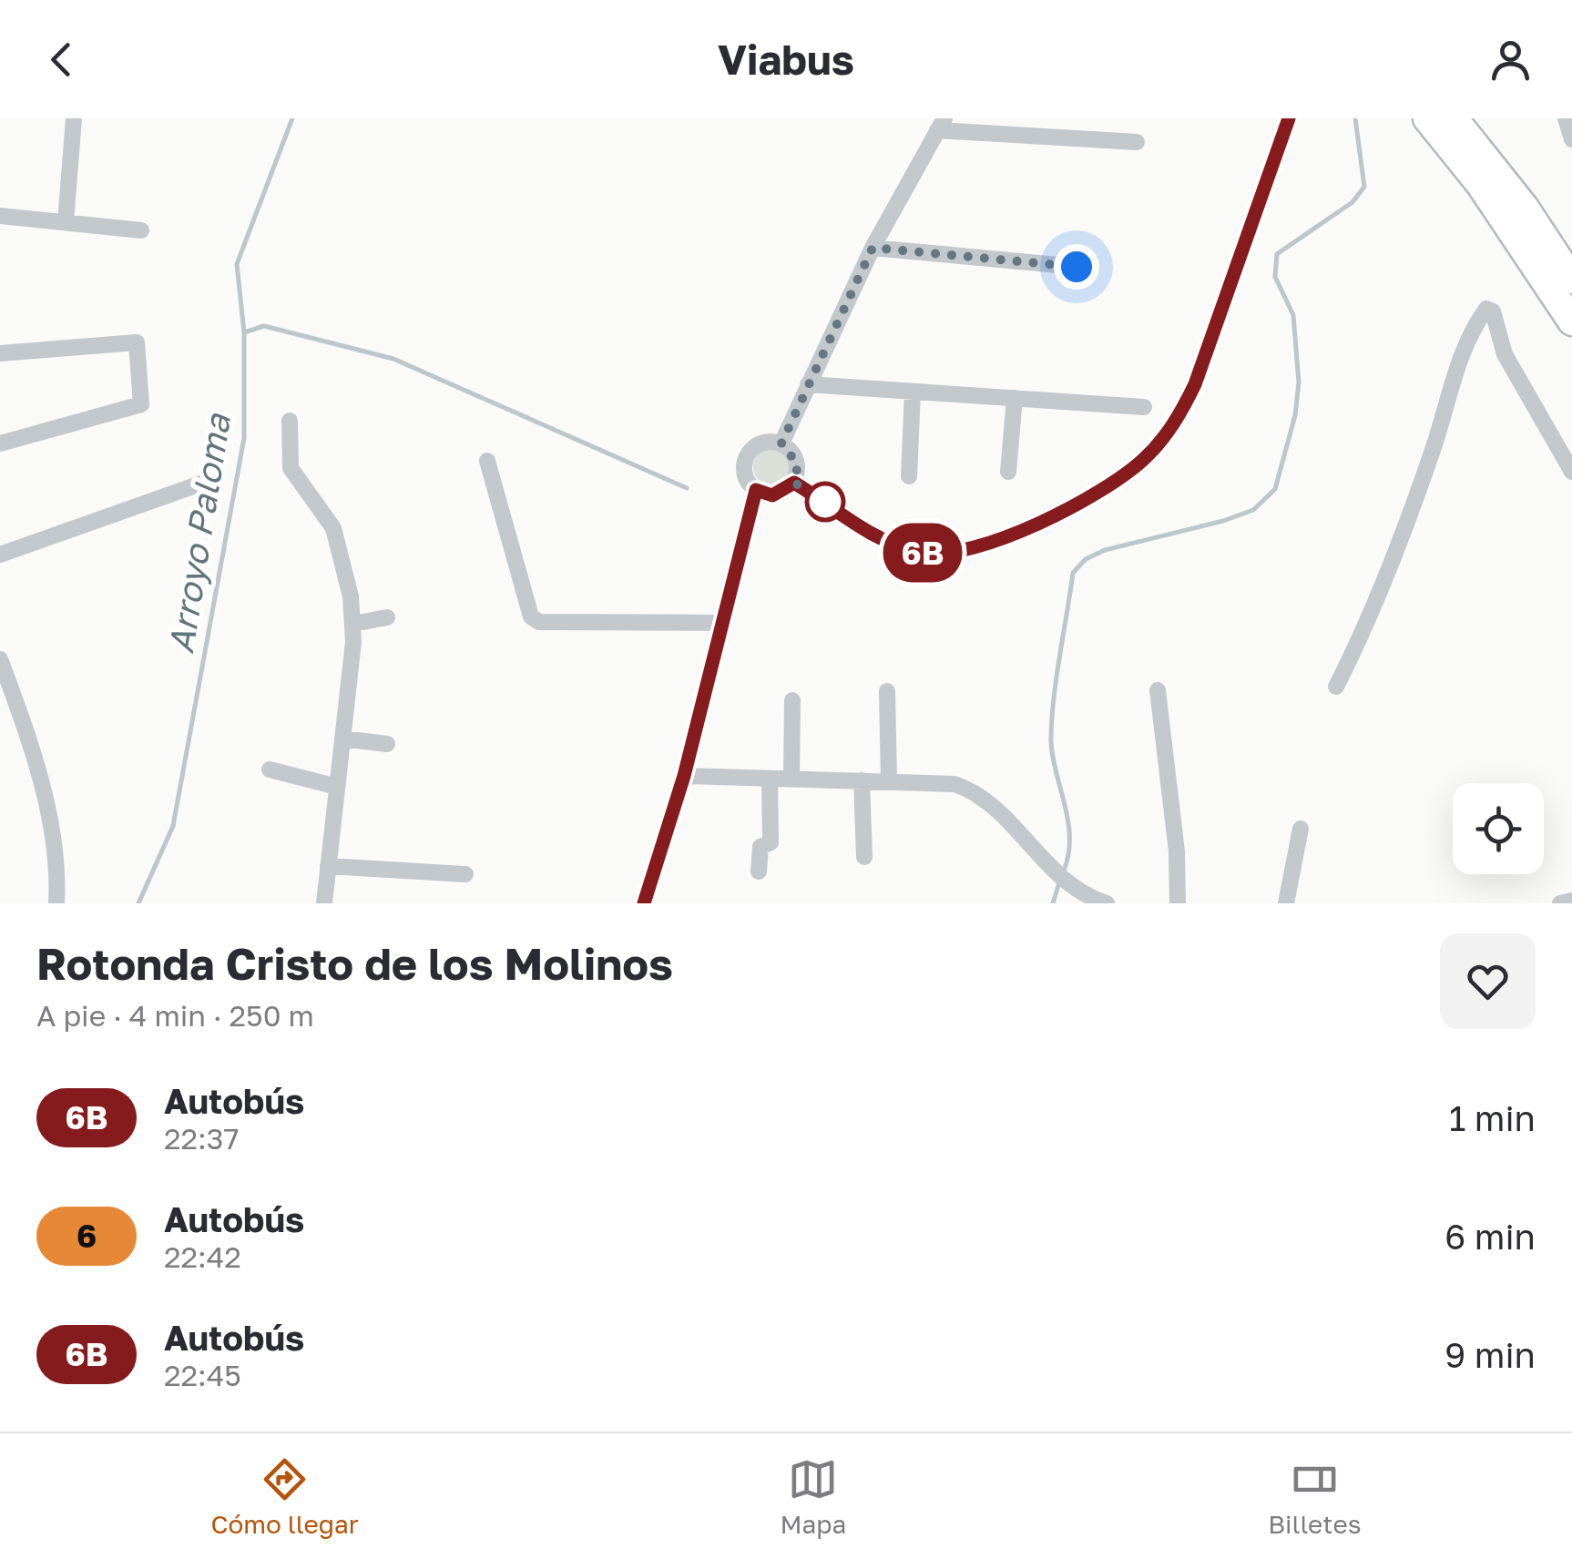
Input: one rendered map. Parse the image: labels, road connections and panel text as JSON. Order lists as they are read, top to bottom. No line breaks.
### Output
{"water":["Arroyo Paloma"],"lines":["bus line 6B"],"page":{"header":"Viabus","on_map":"6B","heading":["Rotonda Cristo de los Molinos","A pie · 4 min · 250 m"],"list":[{"mark":"6B","name":"Autobús","note":"22:37","value":"1 min"},{"mark":"6","name":"Autobús","note":"22:42","value":"6 min"},{"mark":"6B","name":"Autobús","note":"22:45","value":"9 min"}],"tabs":["Cómo llegar","Mapa","Billetes"]}}
